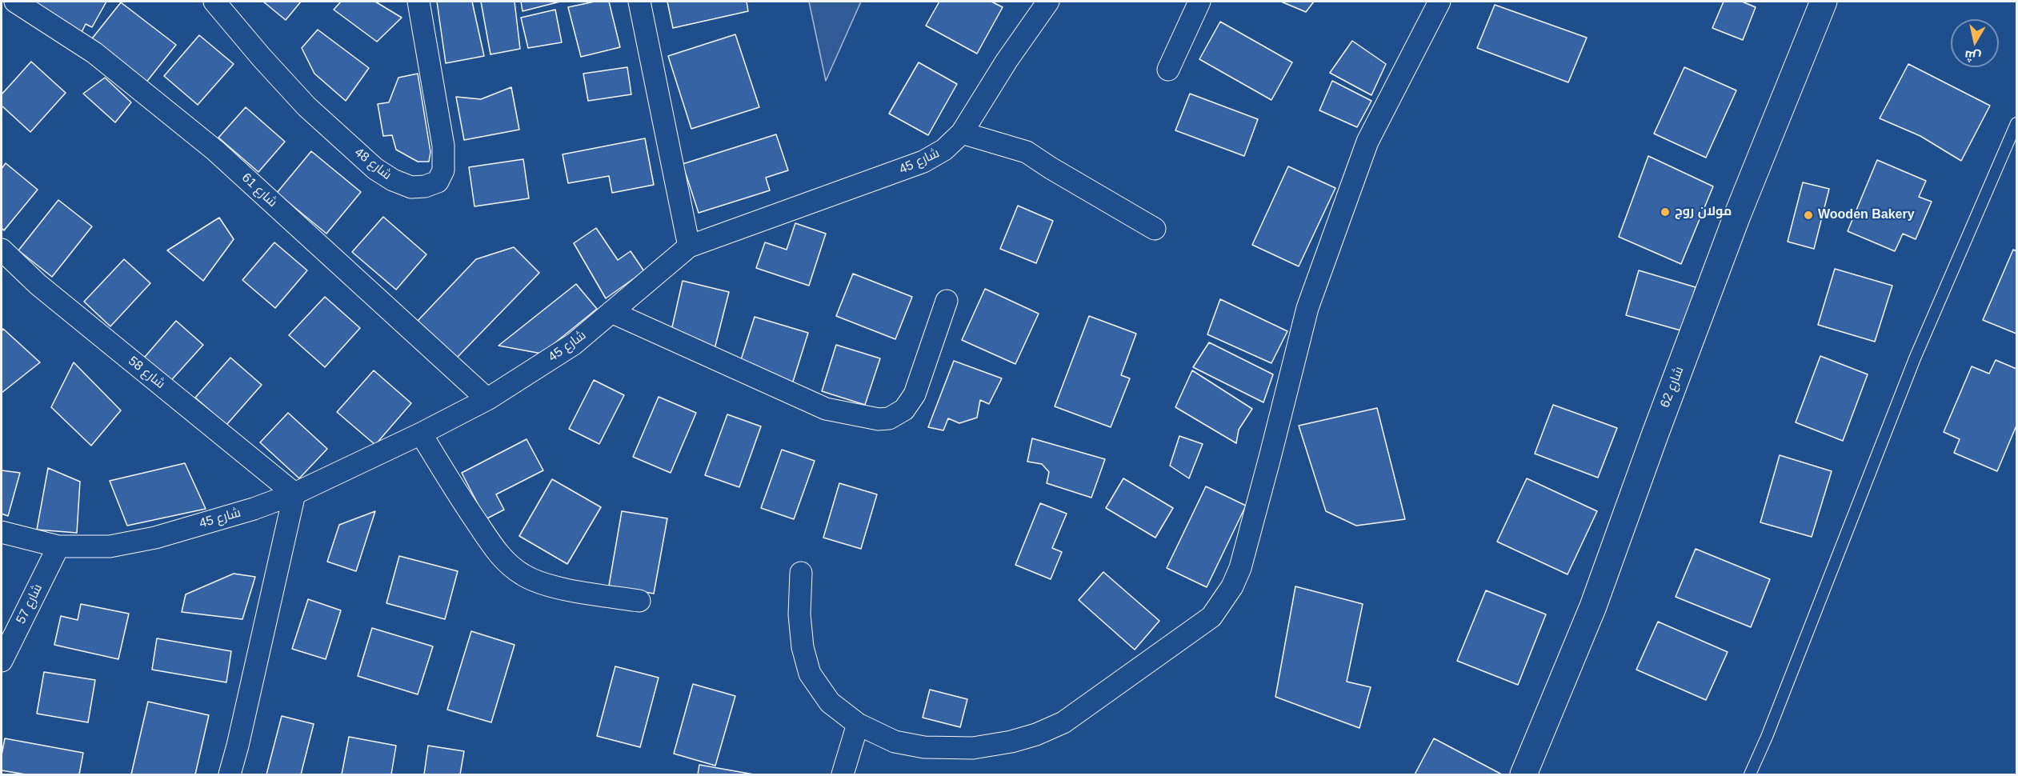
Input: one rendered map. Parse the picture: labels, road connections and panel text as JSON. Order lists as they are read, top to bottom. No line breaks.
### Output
{"streets":{"street":["شارع 45","شارع 48","شارع 61","شارع 58","شارع 62","شارع 57"]},"crossings":[["شارع 45","شارع 61"],["شارع 45","شارع 58"],["شارع 45","شارع 57"]],"places":["مولان روج","Wooden Bakery"],"north":"bottom"}
